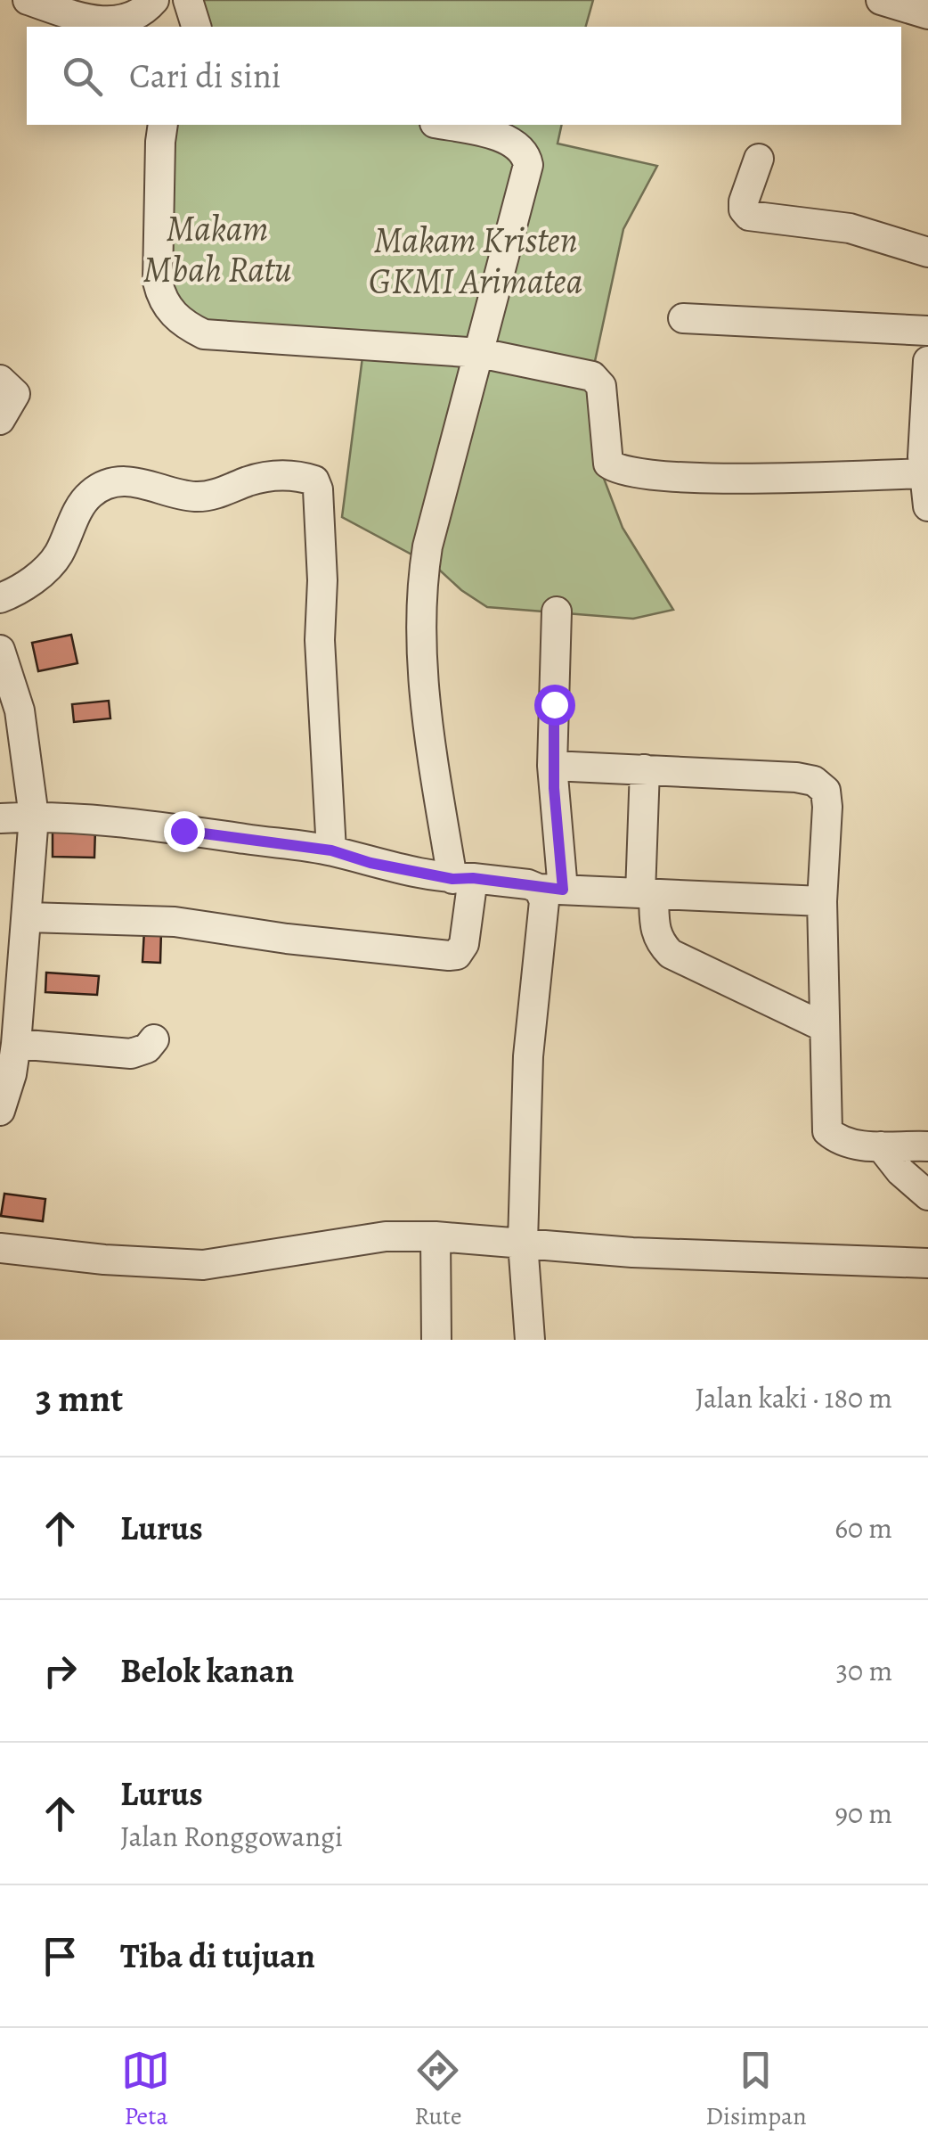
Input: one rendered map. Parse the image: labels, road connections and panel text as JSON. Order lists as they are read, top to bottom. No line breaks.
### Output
{"parks":["Makam Mbah Ratu","Makam Kristen GKMI Arimatea"],"page":{"search":"Cari di sini","heading":["3 mnt","Jalan kaki · 180 m"],"list":[["Lurus","60 m"],["Belok kanan","30 m"],["Lurus","Jalan Ronggowangi","90 m"],"Tiba di tujuan"],"nav":["Peta","Rute","Disimpan"]}}
